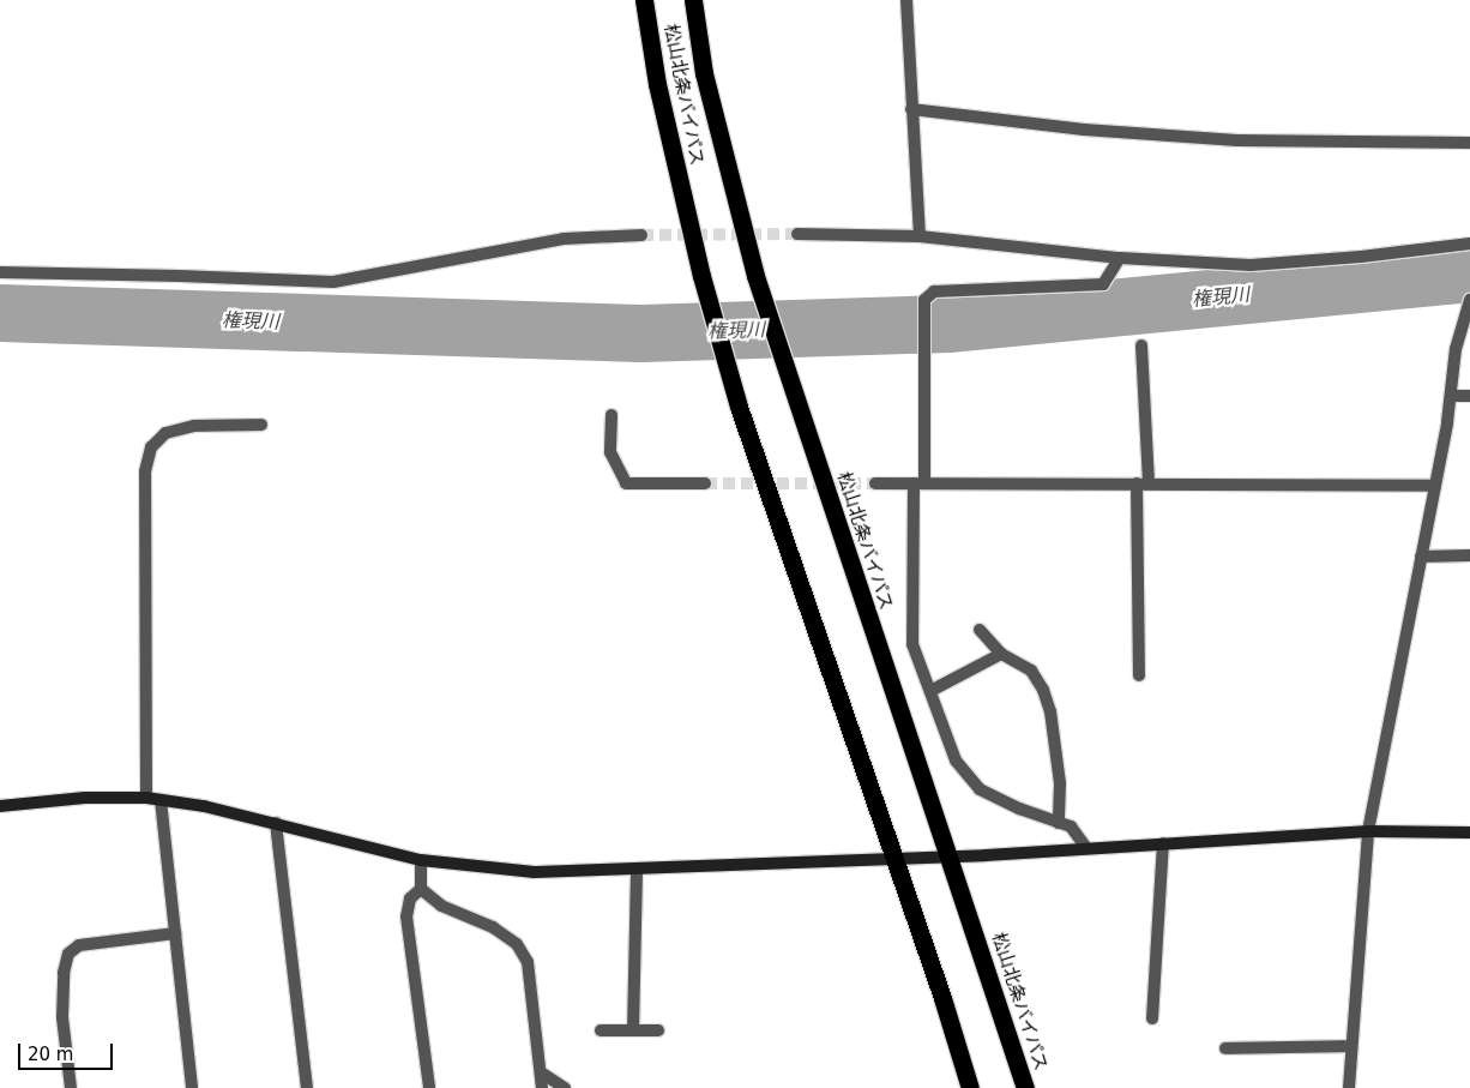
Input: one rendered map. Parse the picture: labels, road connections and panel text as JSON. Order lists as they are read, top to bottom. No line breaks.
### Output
{"streets":{"highway":["松山北条バイパス"]},"water":["権現川"],"scale_bar":"20 m"}
